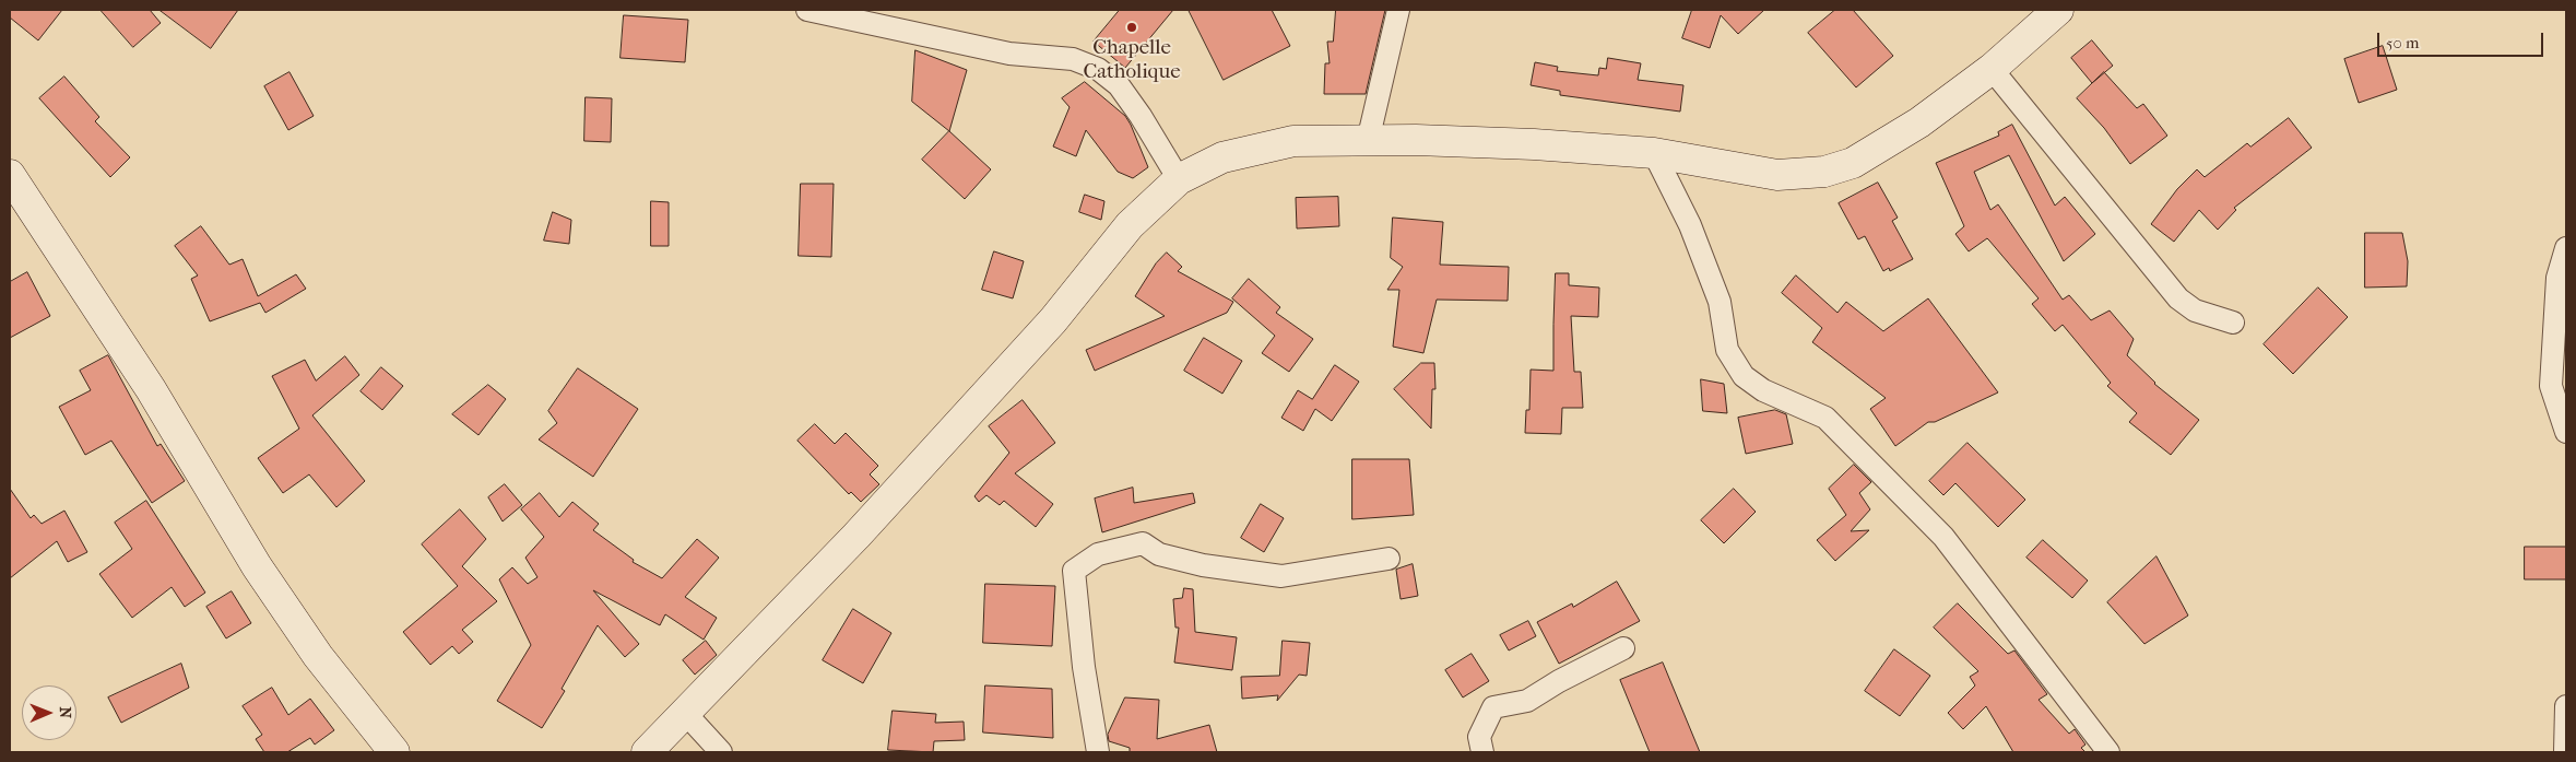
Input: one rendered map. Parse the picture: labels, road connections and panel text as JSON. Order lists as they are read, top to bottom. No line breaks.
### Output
{"places":["Chapelle Catholique"],"scale_bar":"50 m","north":"right"}
